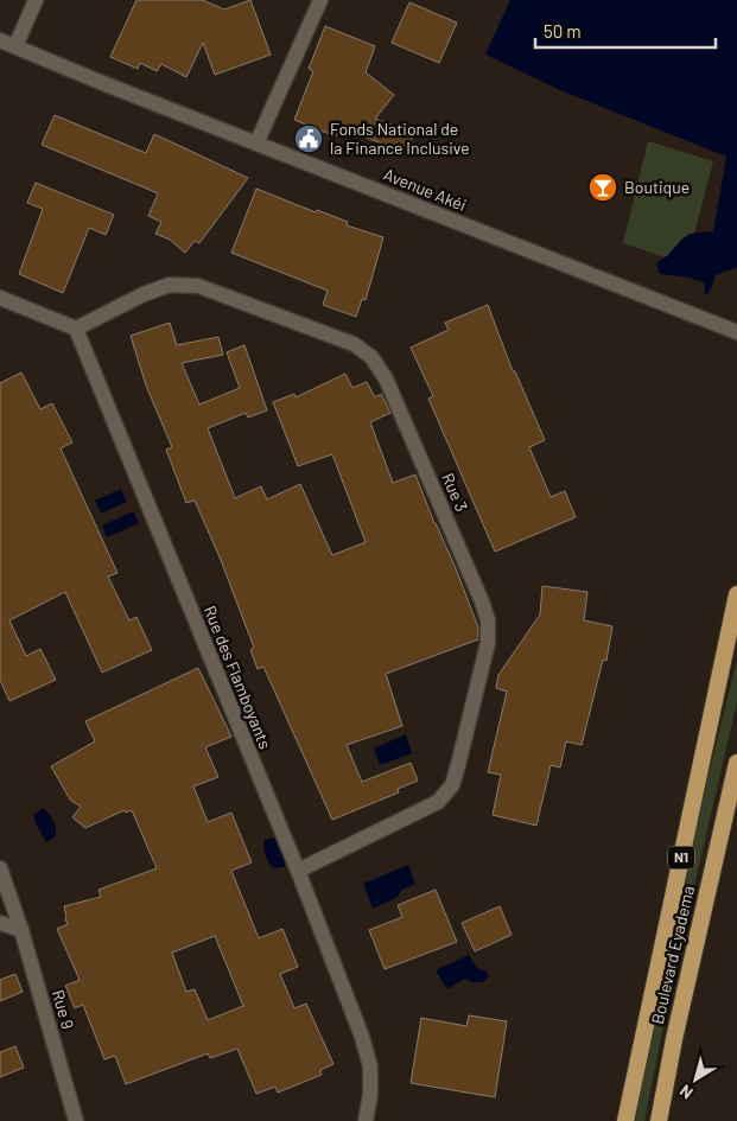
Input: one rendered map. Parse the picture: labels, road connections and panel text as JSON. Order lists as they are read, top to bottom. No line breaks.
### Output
{"streets":{"highway":["N1","Boulevard Eyadema"],"street":["Avenue Akéi","Rue 3","Rue des Flamboyants","Rue 9"]},"crossings":[["Rue 3","Rue des Flamboyants"]],"places":{"public building":["Fonds National de la Finance Inclusive"],"bar":["Boutique"]},"scale_bar":"50 m","north":"bottom left"}
